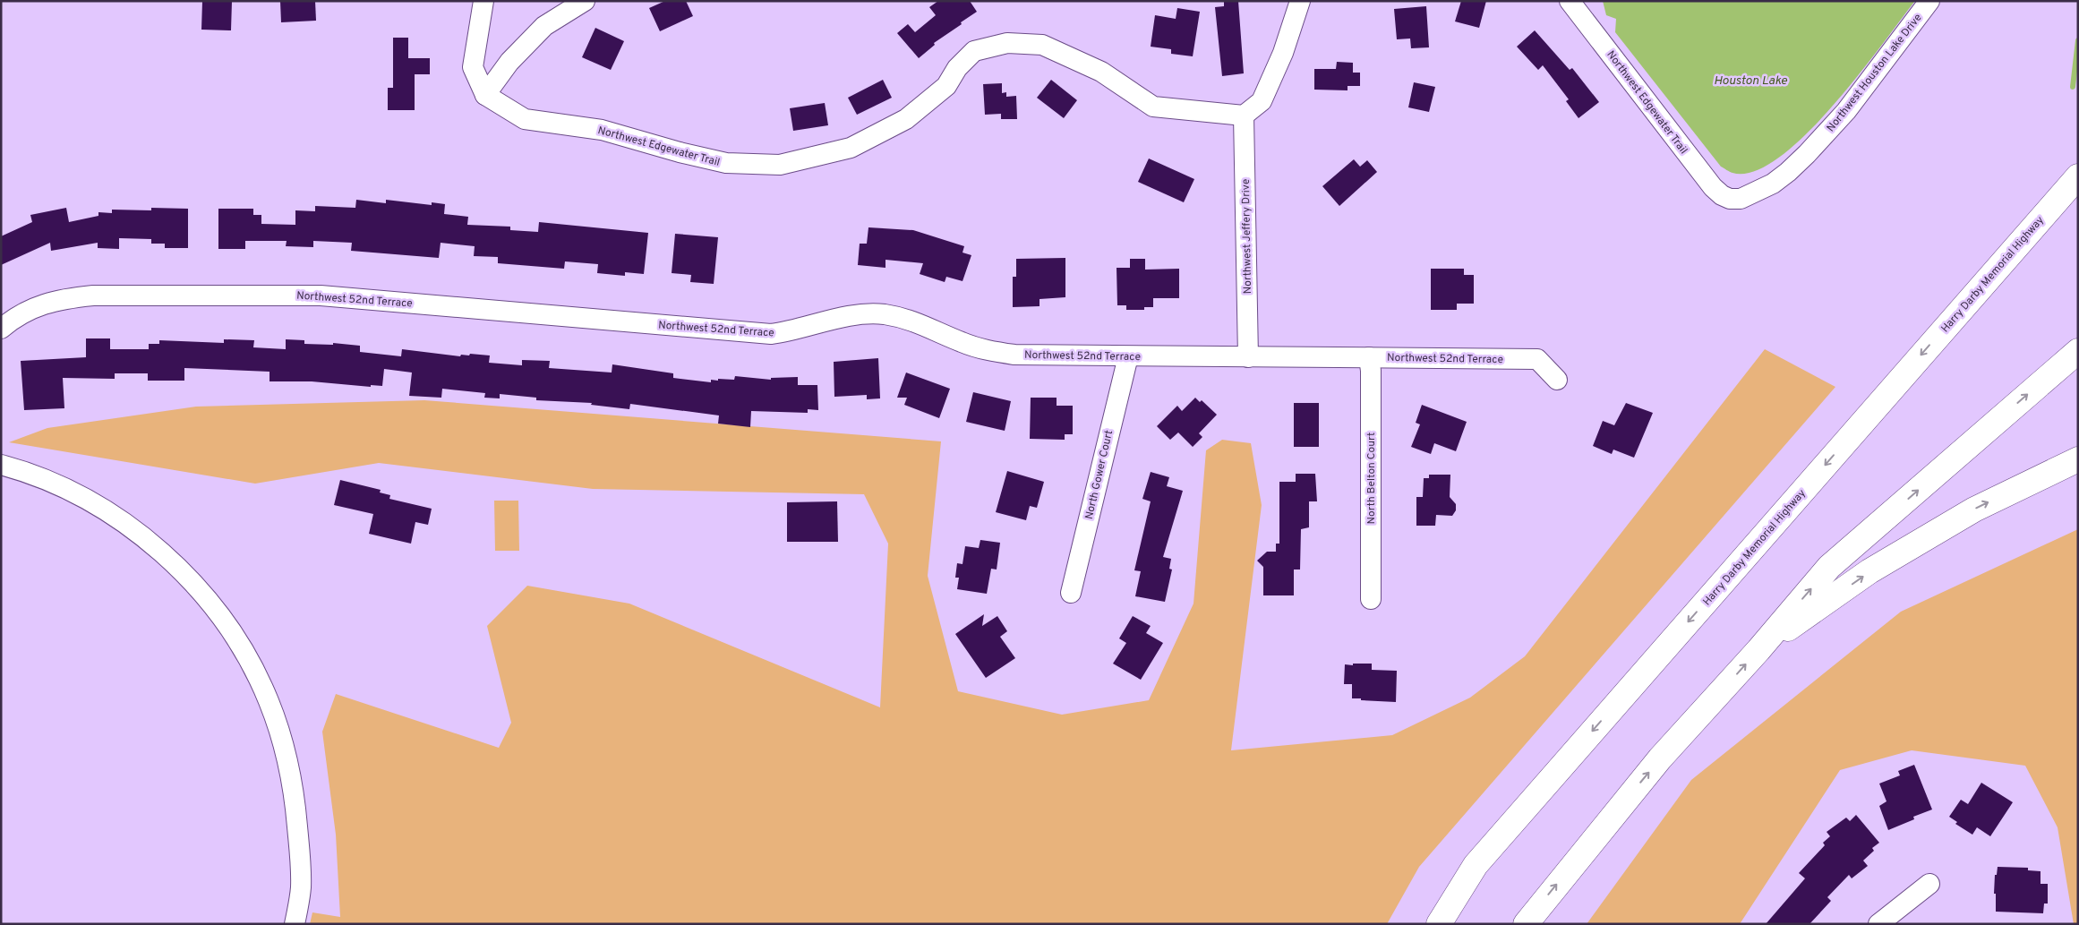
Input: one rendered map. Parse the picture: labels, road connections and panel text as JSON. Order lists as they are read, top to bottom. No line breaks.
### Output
{"streets":{"highway":["Harry Darby Memorial Highway"],"street":["Northwest Houston Lake Drive","Northwest Edgewater Trail","Northwest Jeffery Drive","Northwest 52nd Terrace","North Gower Court","North Belton Court"]},"crossings":[["Northwest Houston Lake Drive","Northwest Edgewater Trail"],["Northwest Edgewater Trail","Northwest Jeffery Drive"],["Northwest Jeffery Drive","Northwest 52nd Terrace"],["Northwest 52nd Terrace","North Gower Court"],["Northwest 52nd Terrace","North Belton Court"]],"water":["Houston Lake"]}
